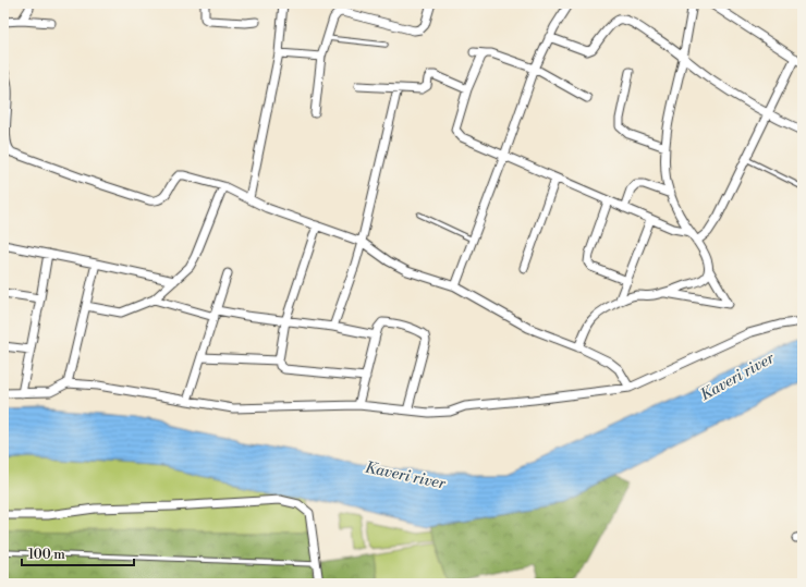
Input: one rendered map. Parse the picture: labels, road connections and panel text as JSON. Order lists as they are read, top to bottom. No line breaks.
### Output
{"water":["Kaveri river"],"scale_bar":"100 m"}
